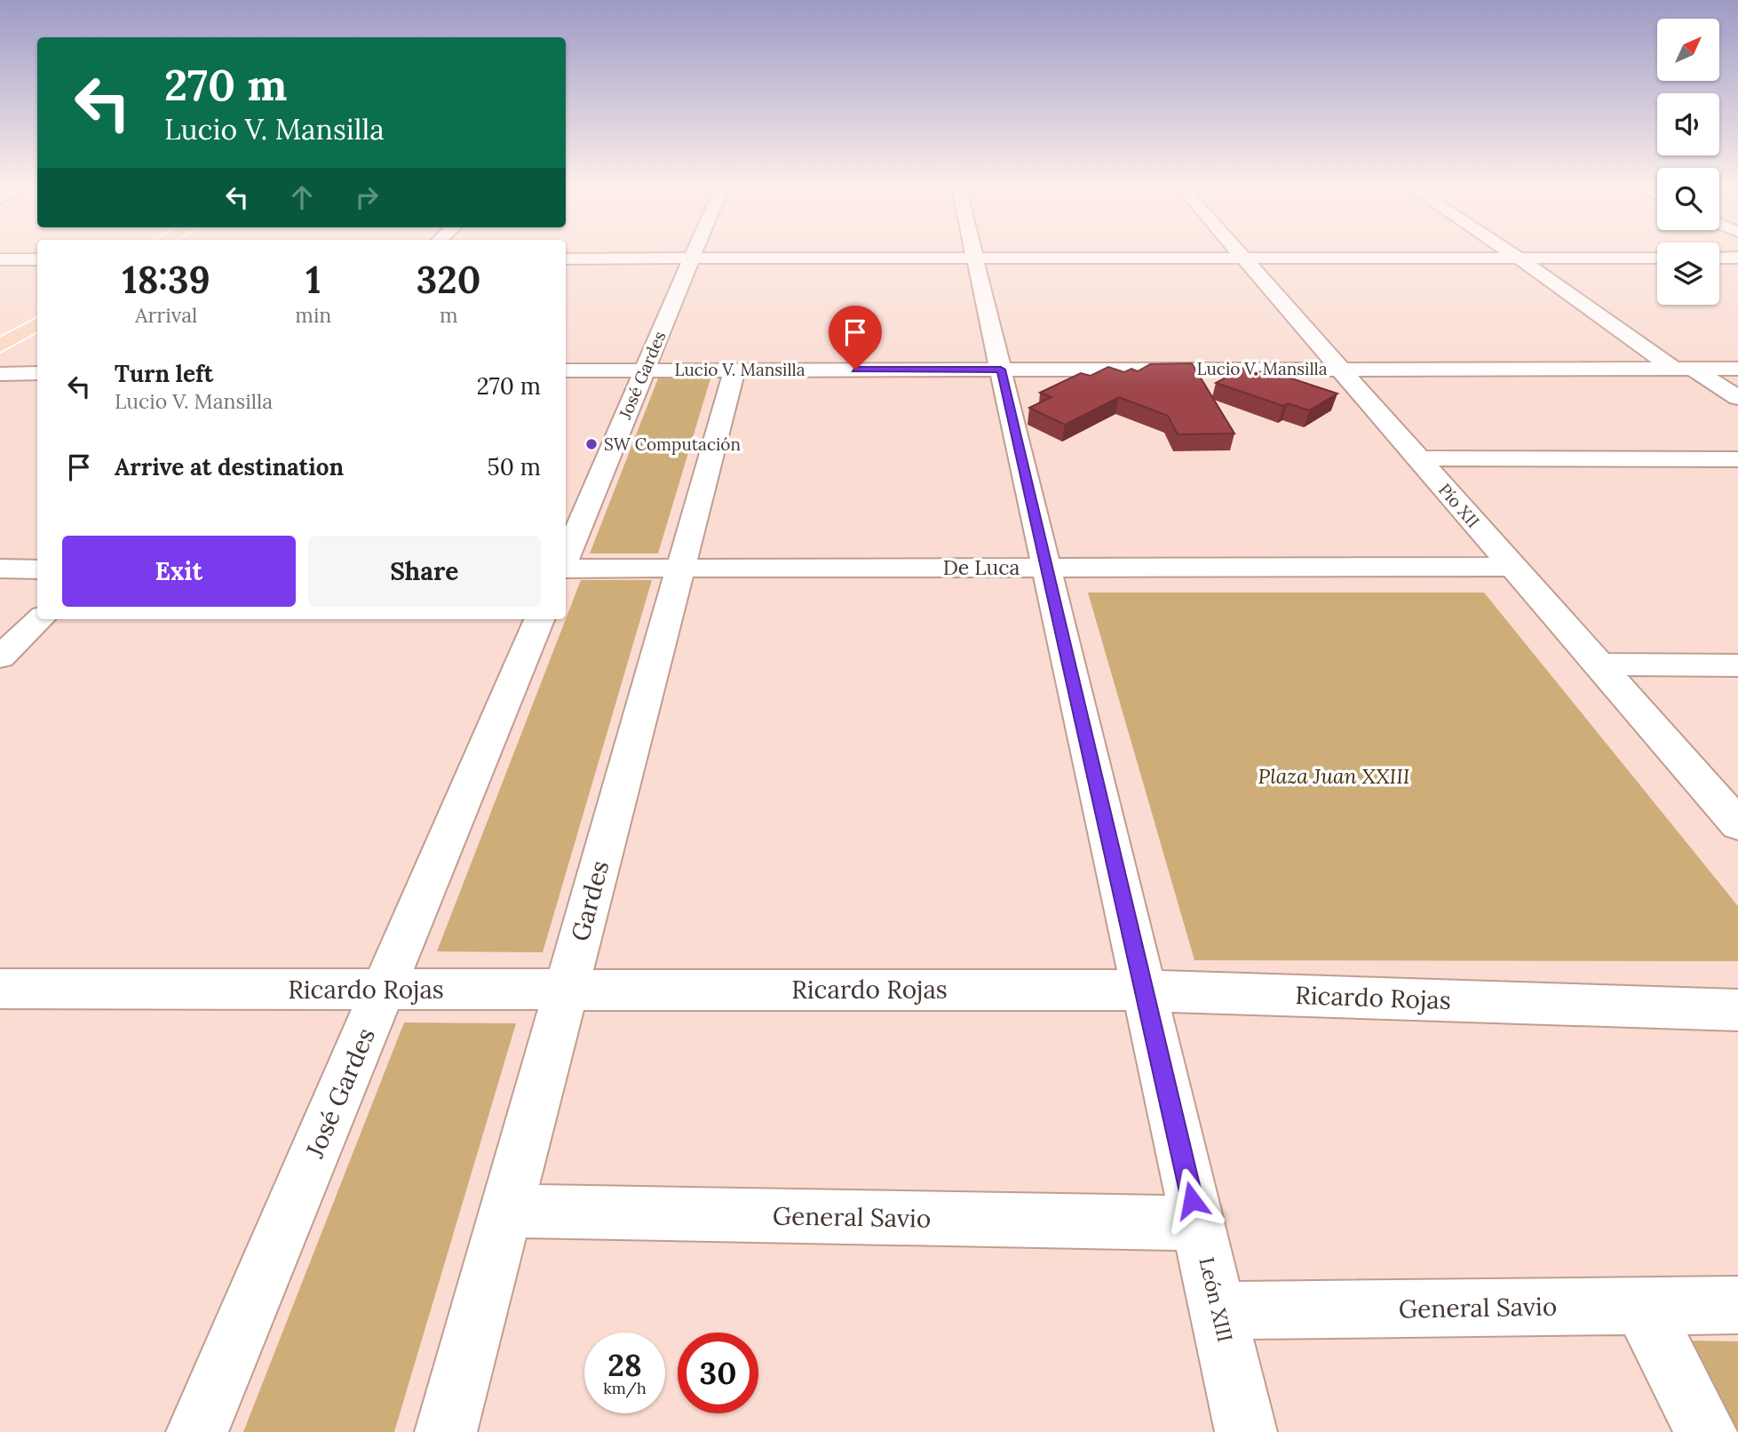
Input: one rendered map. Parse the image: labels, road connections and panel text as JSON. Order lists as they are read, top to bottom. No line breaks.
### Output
{"streets":{"street":["Lucio V. Mansilla","José Gardes","Pío XII","De Luca","Gardes","Ricardo Rojas","General Savio","León XIII"]},"crossings":[["Lucio V. Mansilla","José Gardes"],["Lucio V. Mansilla","Pío XII"],["Lucio V. Mansilla","Gardes"],["Lucio V. Mansilla","León XIII"],["José Gardes","Ricardo Rojas"],["Pío XII","De Luca"],["De Luca","Gardes"],["De Luca","León XIII"],["Gardes","Ricardo Rojas"],["Gardes","General Savio"],["Ricardo Rojas","León XIII"],["General Savio","León XIII"]],"parks":["Plaza Juan XXIII"],"places":["SW Computación"],"north":"top right","page":{"turn":["270 m","Lucio V. Mansilla"],"eta":["18:39","Arrival","1","min","320","m"],"list":[{"name":"Turn left","note":"Lucio V. Mansilla","value":"270 m"},{"name":"Arrive at destination","value":"50 m"}],"buttons":["Exit","Share"],"speed":"28 km/h","limit":"30"}}
